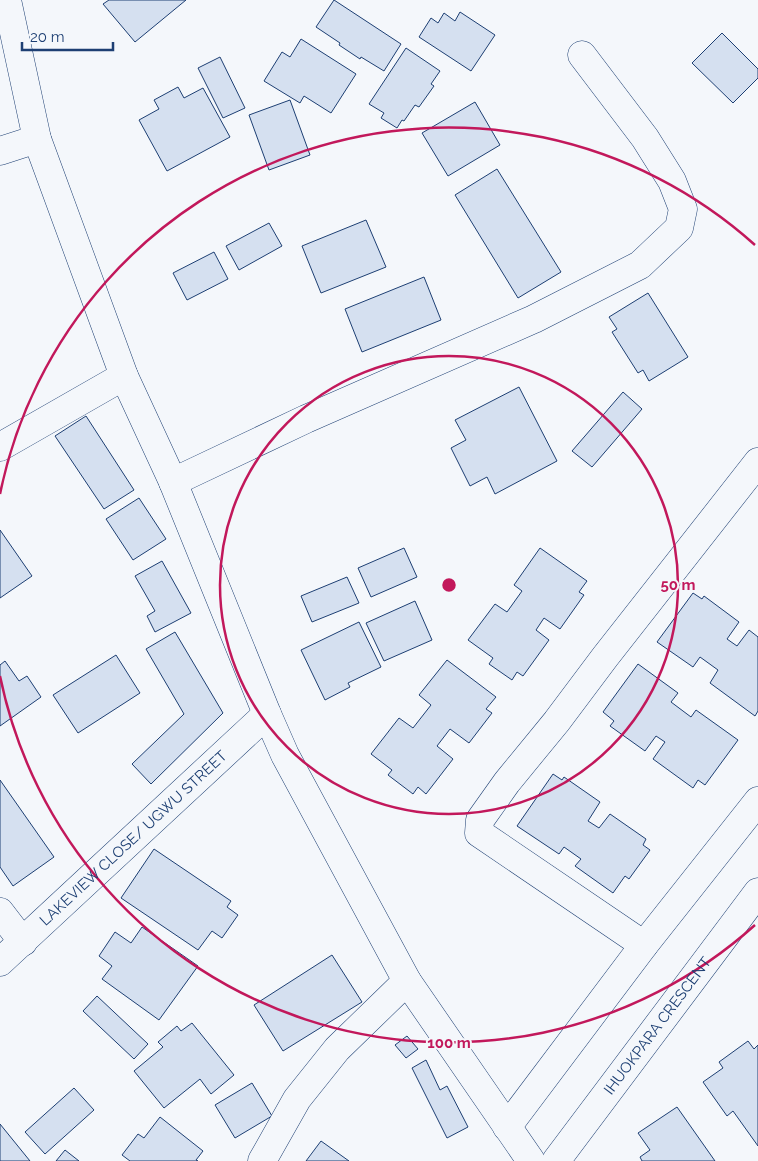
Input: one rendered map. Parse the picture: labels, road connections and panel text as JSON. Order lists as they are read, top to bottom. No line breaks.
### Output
{"streets":{"street":["LAKEVIEW CLOSE/ UGWU STREET","IHUOKPARA CRESCENT"]},"scale_bar":"20 m","rings":["50 m","100 m"]}
